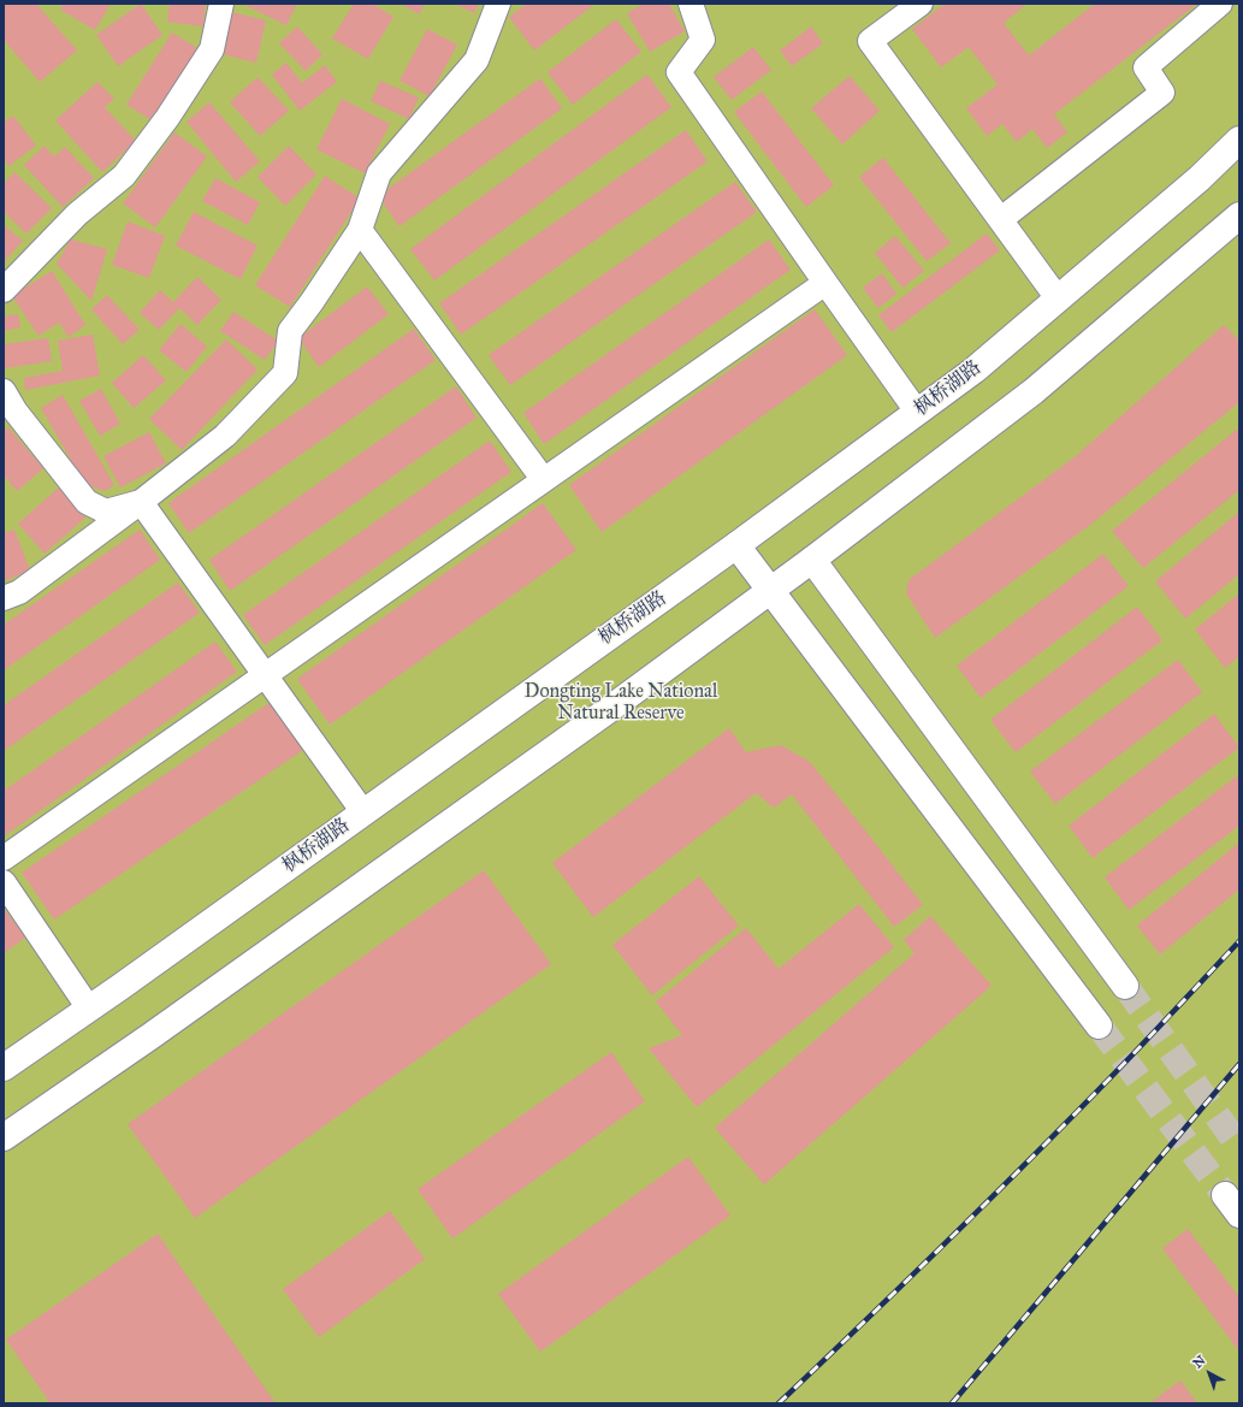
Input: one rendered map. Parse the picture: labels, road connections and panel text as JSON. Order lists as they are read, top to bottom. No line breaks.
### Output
{"streets":{"main road":["枫桥湖路"]},"parks":["Dongting Lake National Natural Reserve"],"north":"top left"}
